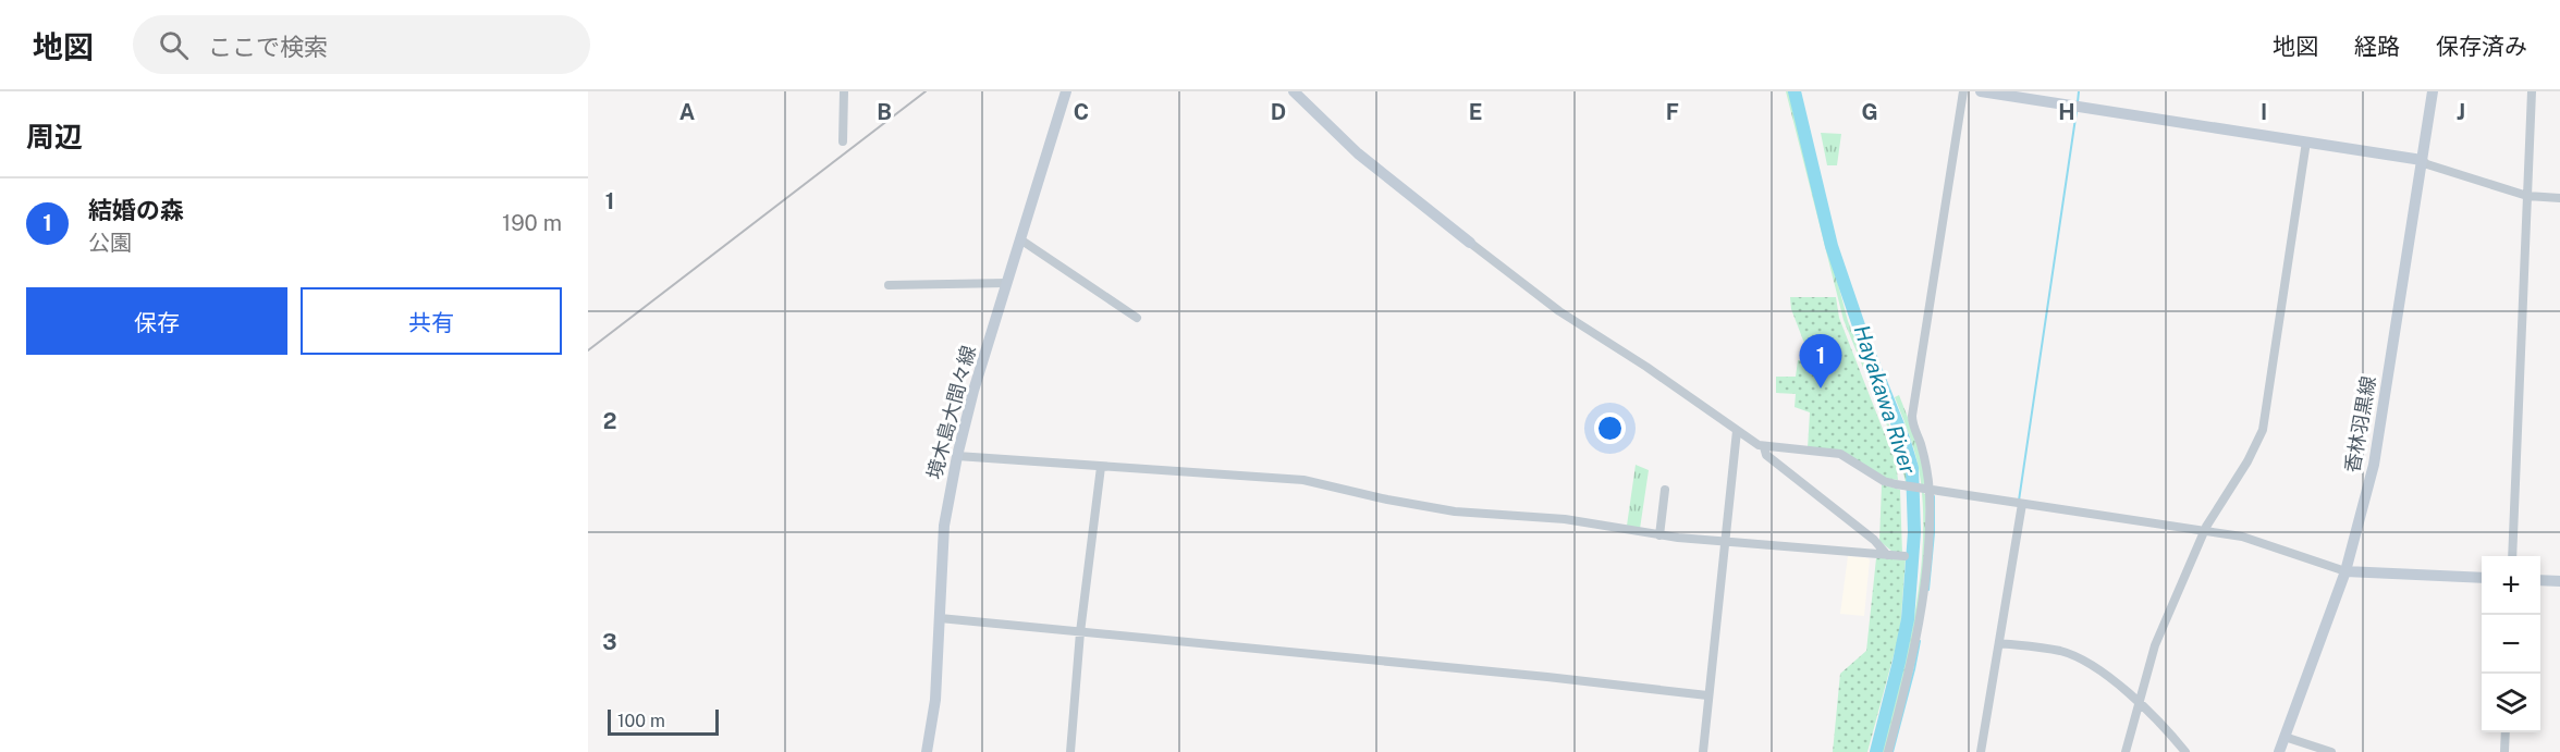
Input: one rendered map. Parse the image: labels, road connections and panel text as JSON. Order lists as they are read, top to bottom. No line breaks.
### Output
{"streets":{"main road":["境木島大間々線","香林羽黒線"]},"water":["Hayakawa River"],"scale_bar":"100 m","page":{"header":"地図","search":"ここで検索","nav":["地図","経路","保存済み"],"heading":"周辺","list":[{"mark":"1","name":"結婚の森","note":"公園","value":"190 m"}],"buttons":["保存","共有"],"pins":"1","map_buttons":["+","−"],"scale":"100 m"},"grid":{"columns":["A","B","C","D","E","F","G","H","I","J"],"rows":["1","2","3"]}}
